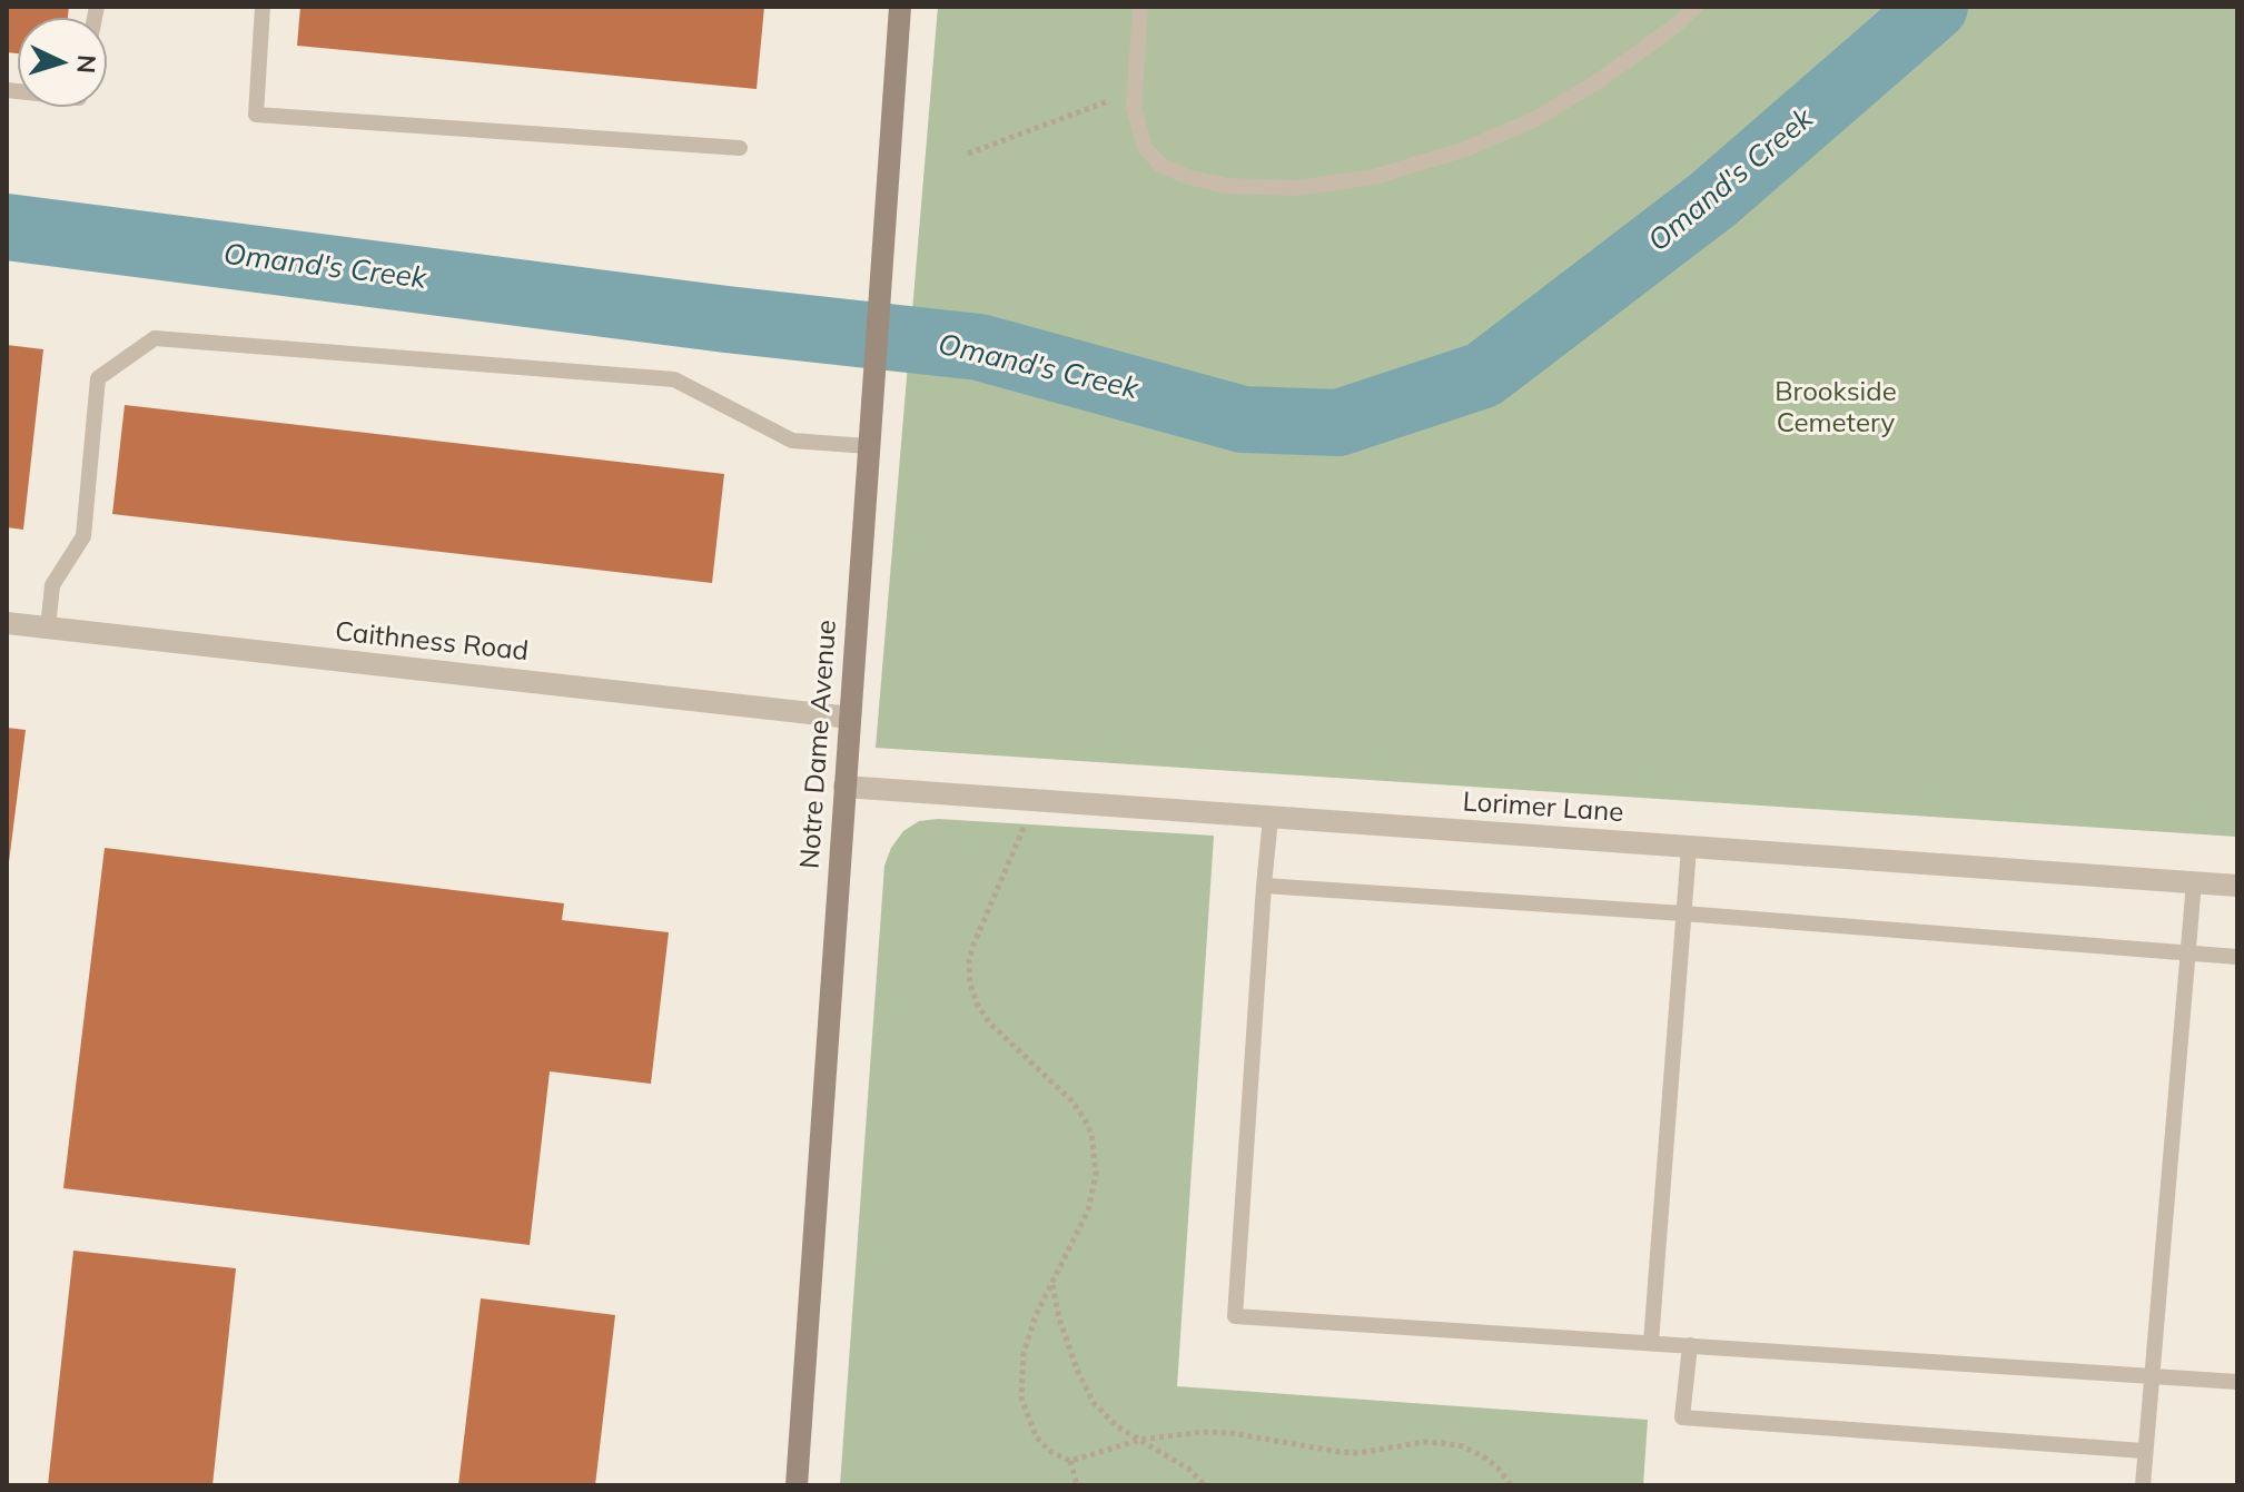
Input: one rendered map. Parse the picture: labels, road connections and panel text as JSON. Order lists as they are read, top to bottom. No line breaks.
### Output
{"streets":{"street":["Caithness Road","Notre Dame Avenue","Lorimer Lane"]},"crossings":[["Caithness Road","Notre Dame Avenue"],["Notre Dame Avenue","Lorimer Lane"]],"water":["Omand's Creek"],"parks":["Brookside Cemetery"],"north":"right"}
